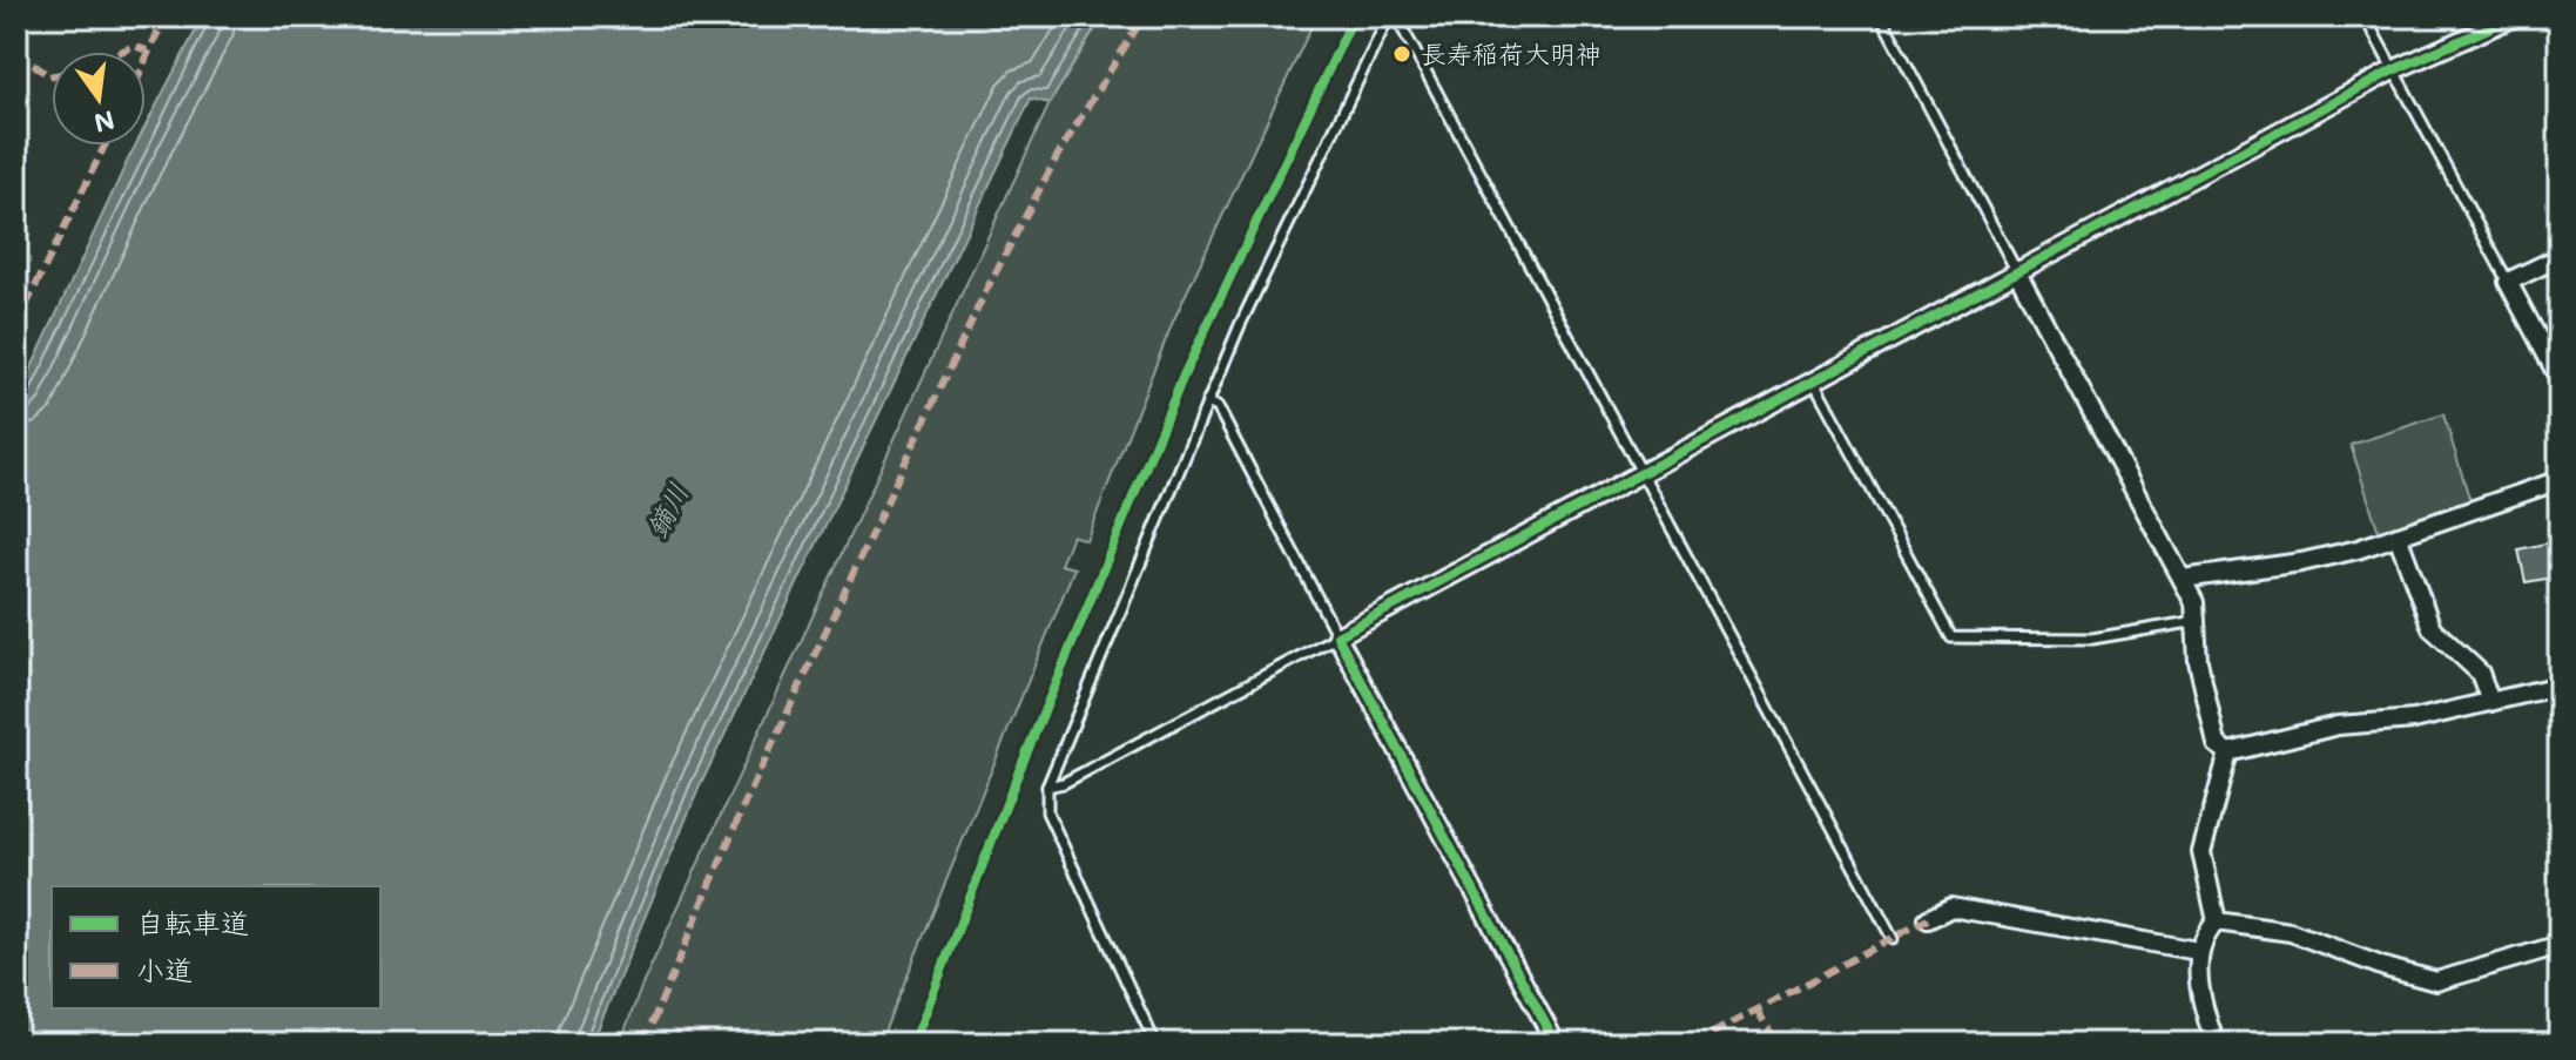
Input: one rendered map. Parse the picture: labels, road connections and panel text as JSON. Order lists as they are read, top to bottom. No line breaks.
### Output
{"water":["鏑川"],"places":["長寿稲荷大明神"],"legend":["自転車道","小道"],"north":"bottom"}
